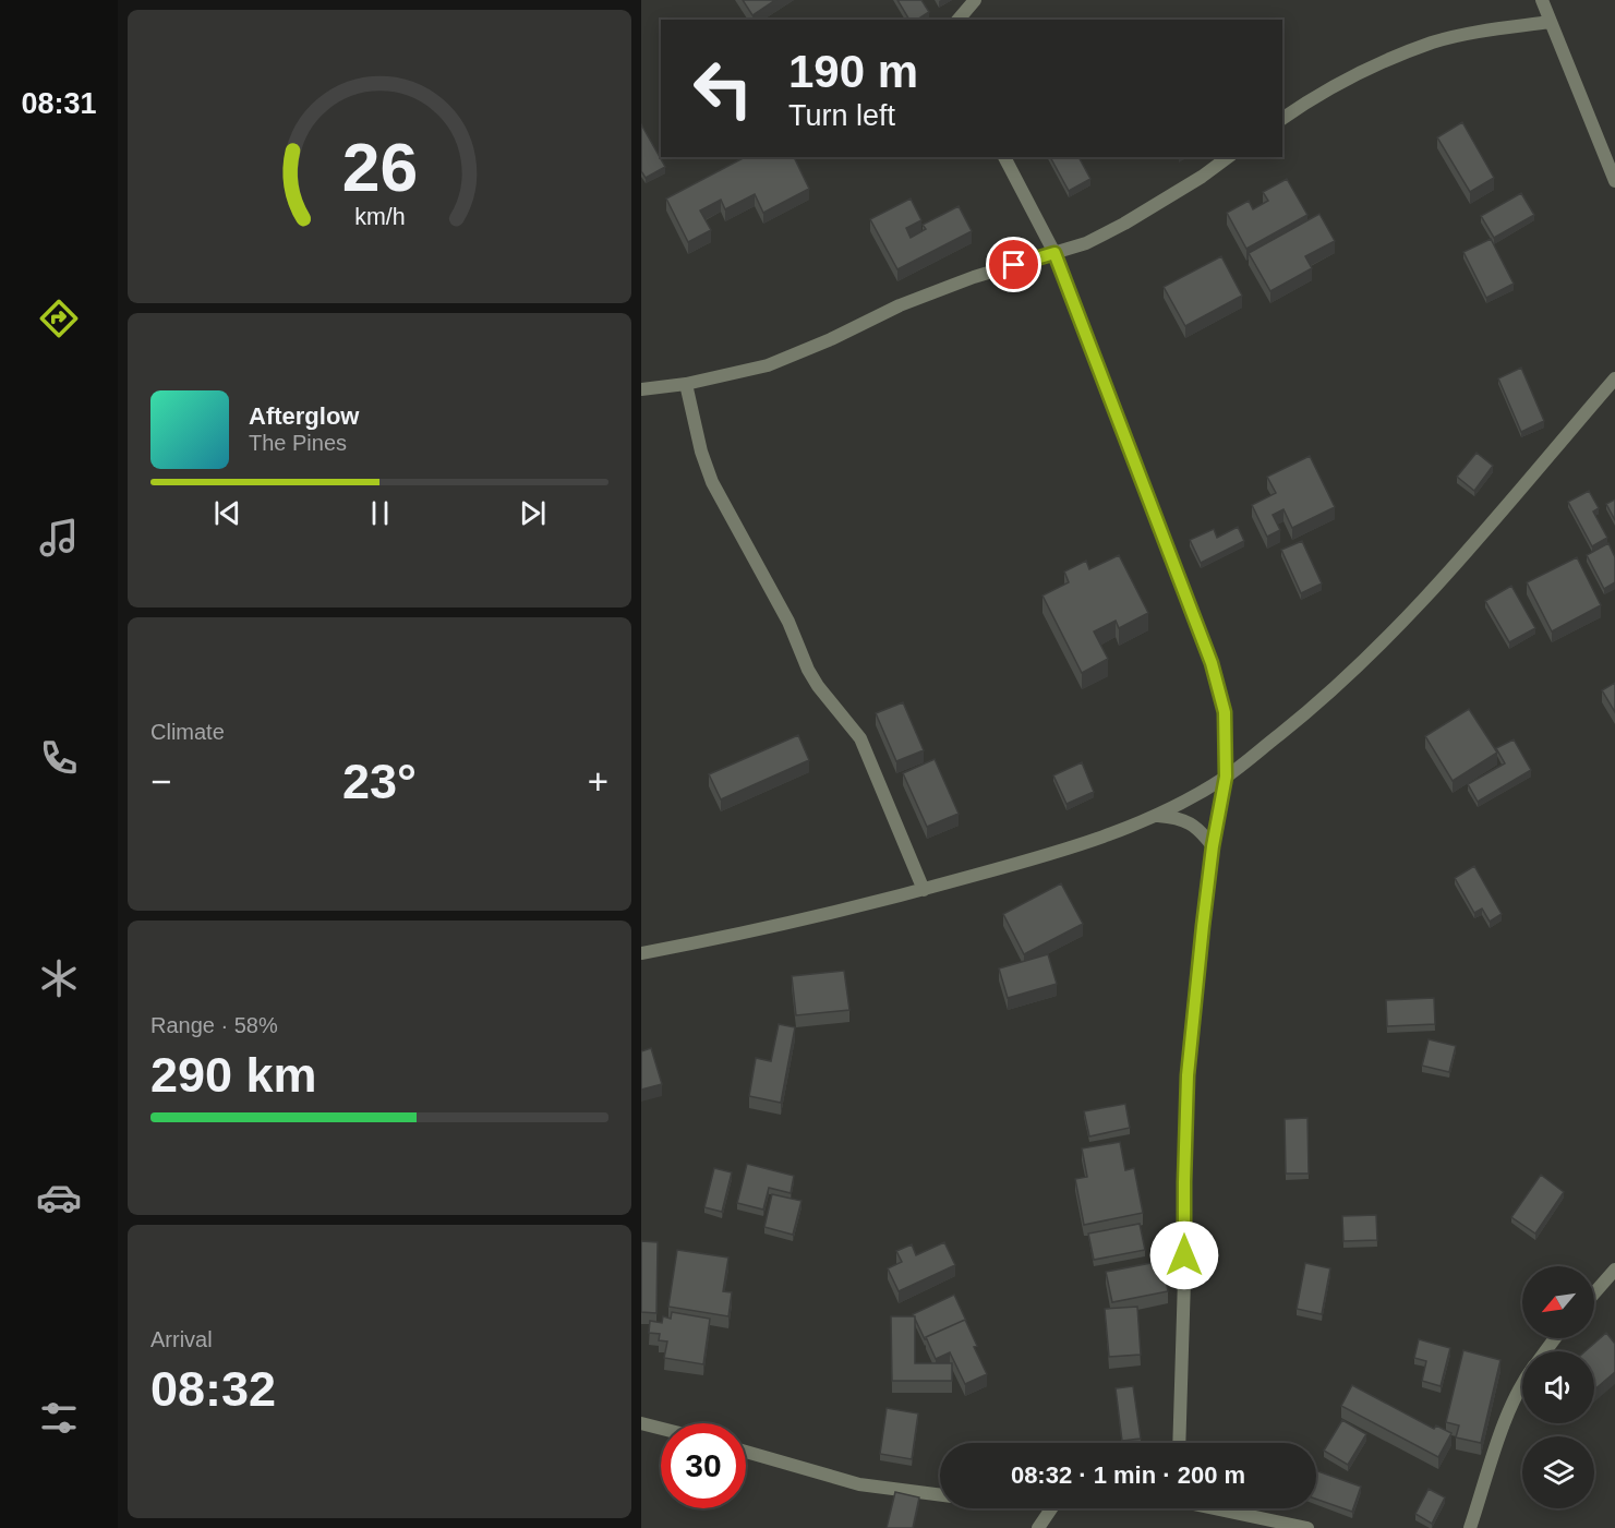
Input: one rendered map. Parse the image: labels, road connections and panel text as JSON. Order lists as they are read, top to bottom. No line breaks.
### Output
{"north":"bottom left","page":{"tabs":"08:31","turn":["190 m","Turn left"],"song":["Afterglow","The Pines"],"tile":["Climate",["Range · 58%","290 km"],["Arrival","08:32"]],"heat":["−","23°","+"],"limit":"30","trip":"08:32 · 1 min · 200 m","gauge":["26","km/h"]}}
